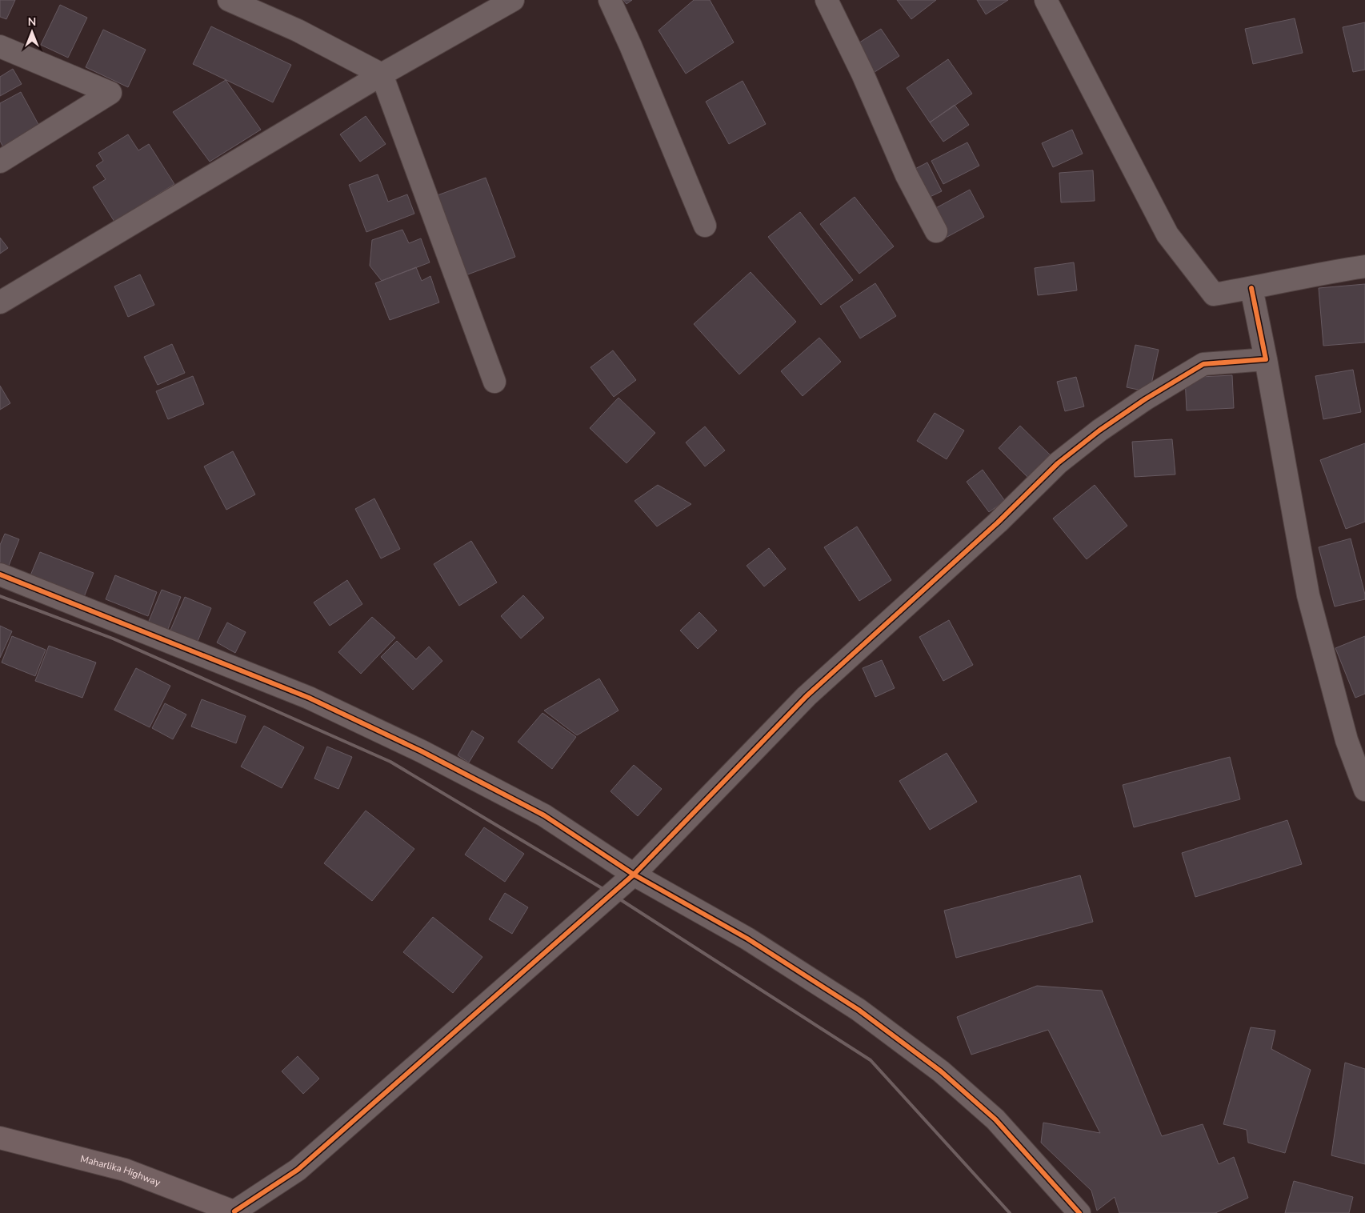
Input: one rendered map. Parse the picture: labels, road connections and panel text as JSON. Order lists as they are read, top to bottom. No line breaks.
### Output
{"streets":{"highway":["Maharlika Highway"]},"north":"top"}
